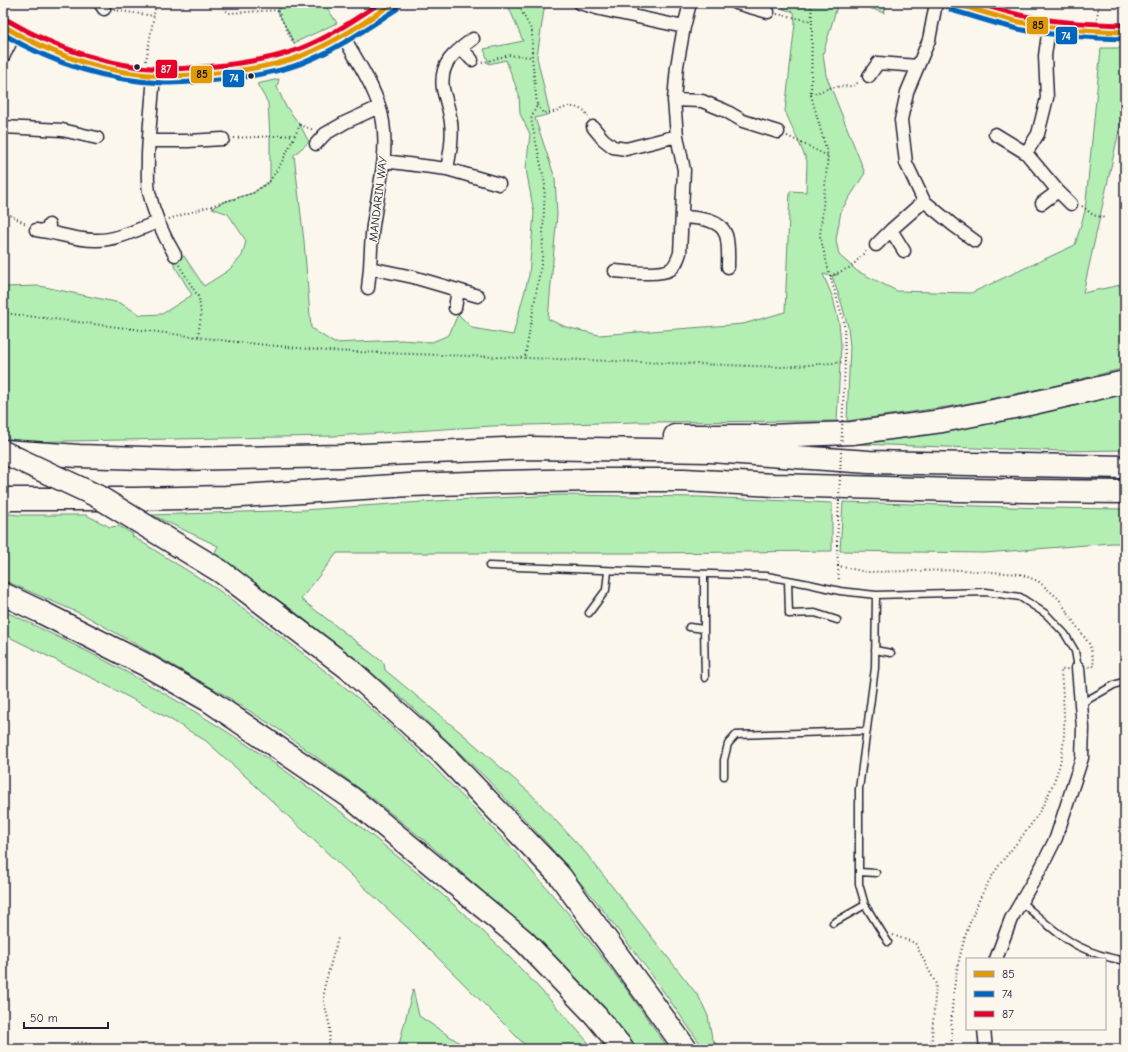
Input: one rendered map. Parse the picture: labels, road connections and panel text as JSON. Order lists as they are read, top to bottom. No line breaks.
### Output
{"streets":{"street":["MANDARIN WAY"]},"lines":["transit line 85","transit line 87","transit line 74"],"legend":["85","74","87"],"scale_bar":"50 m"}
